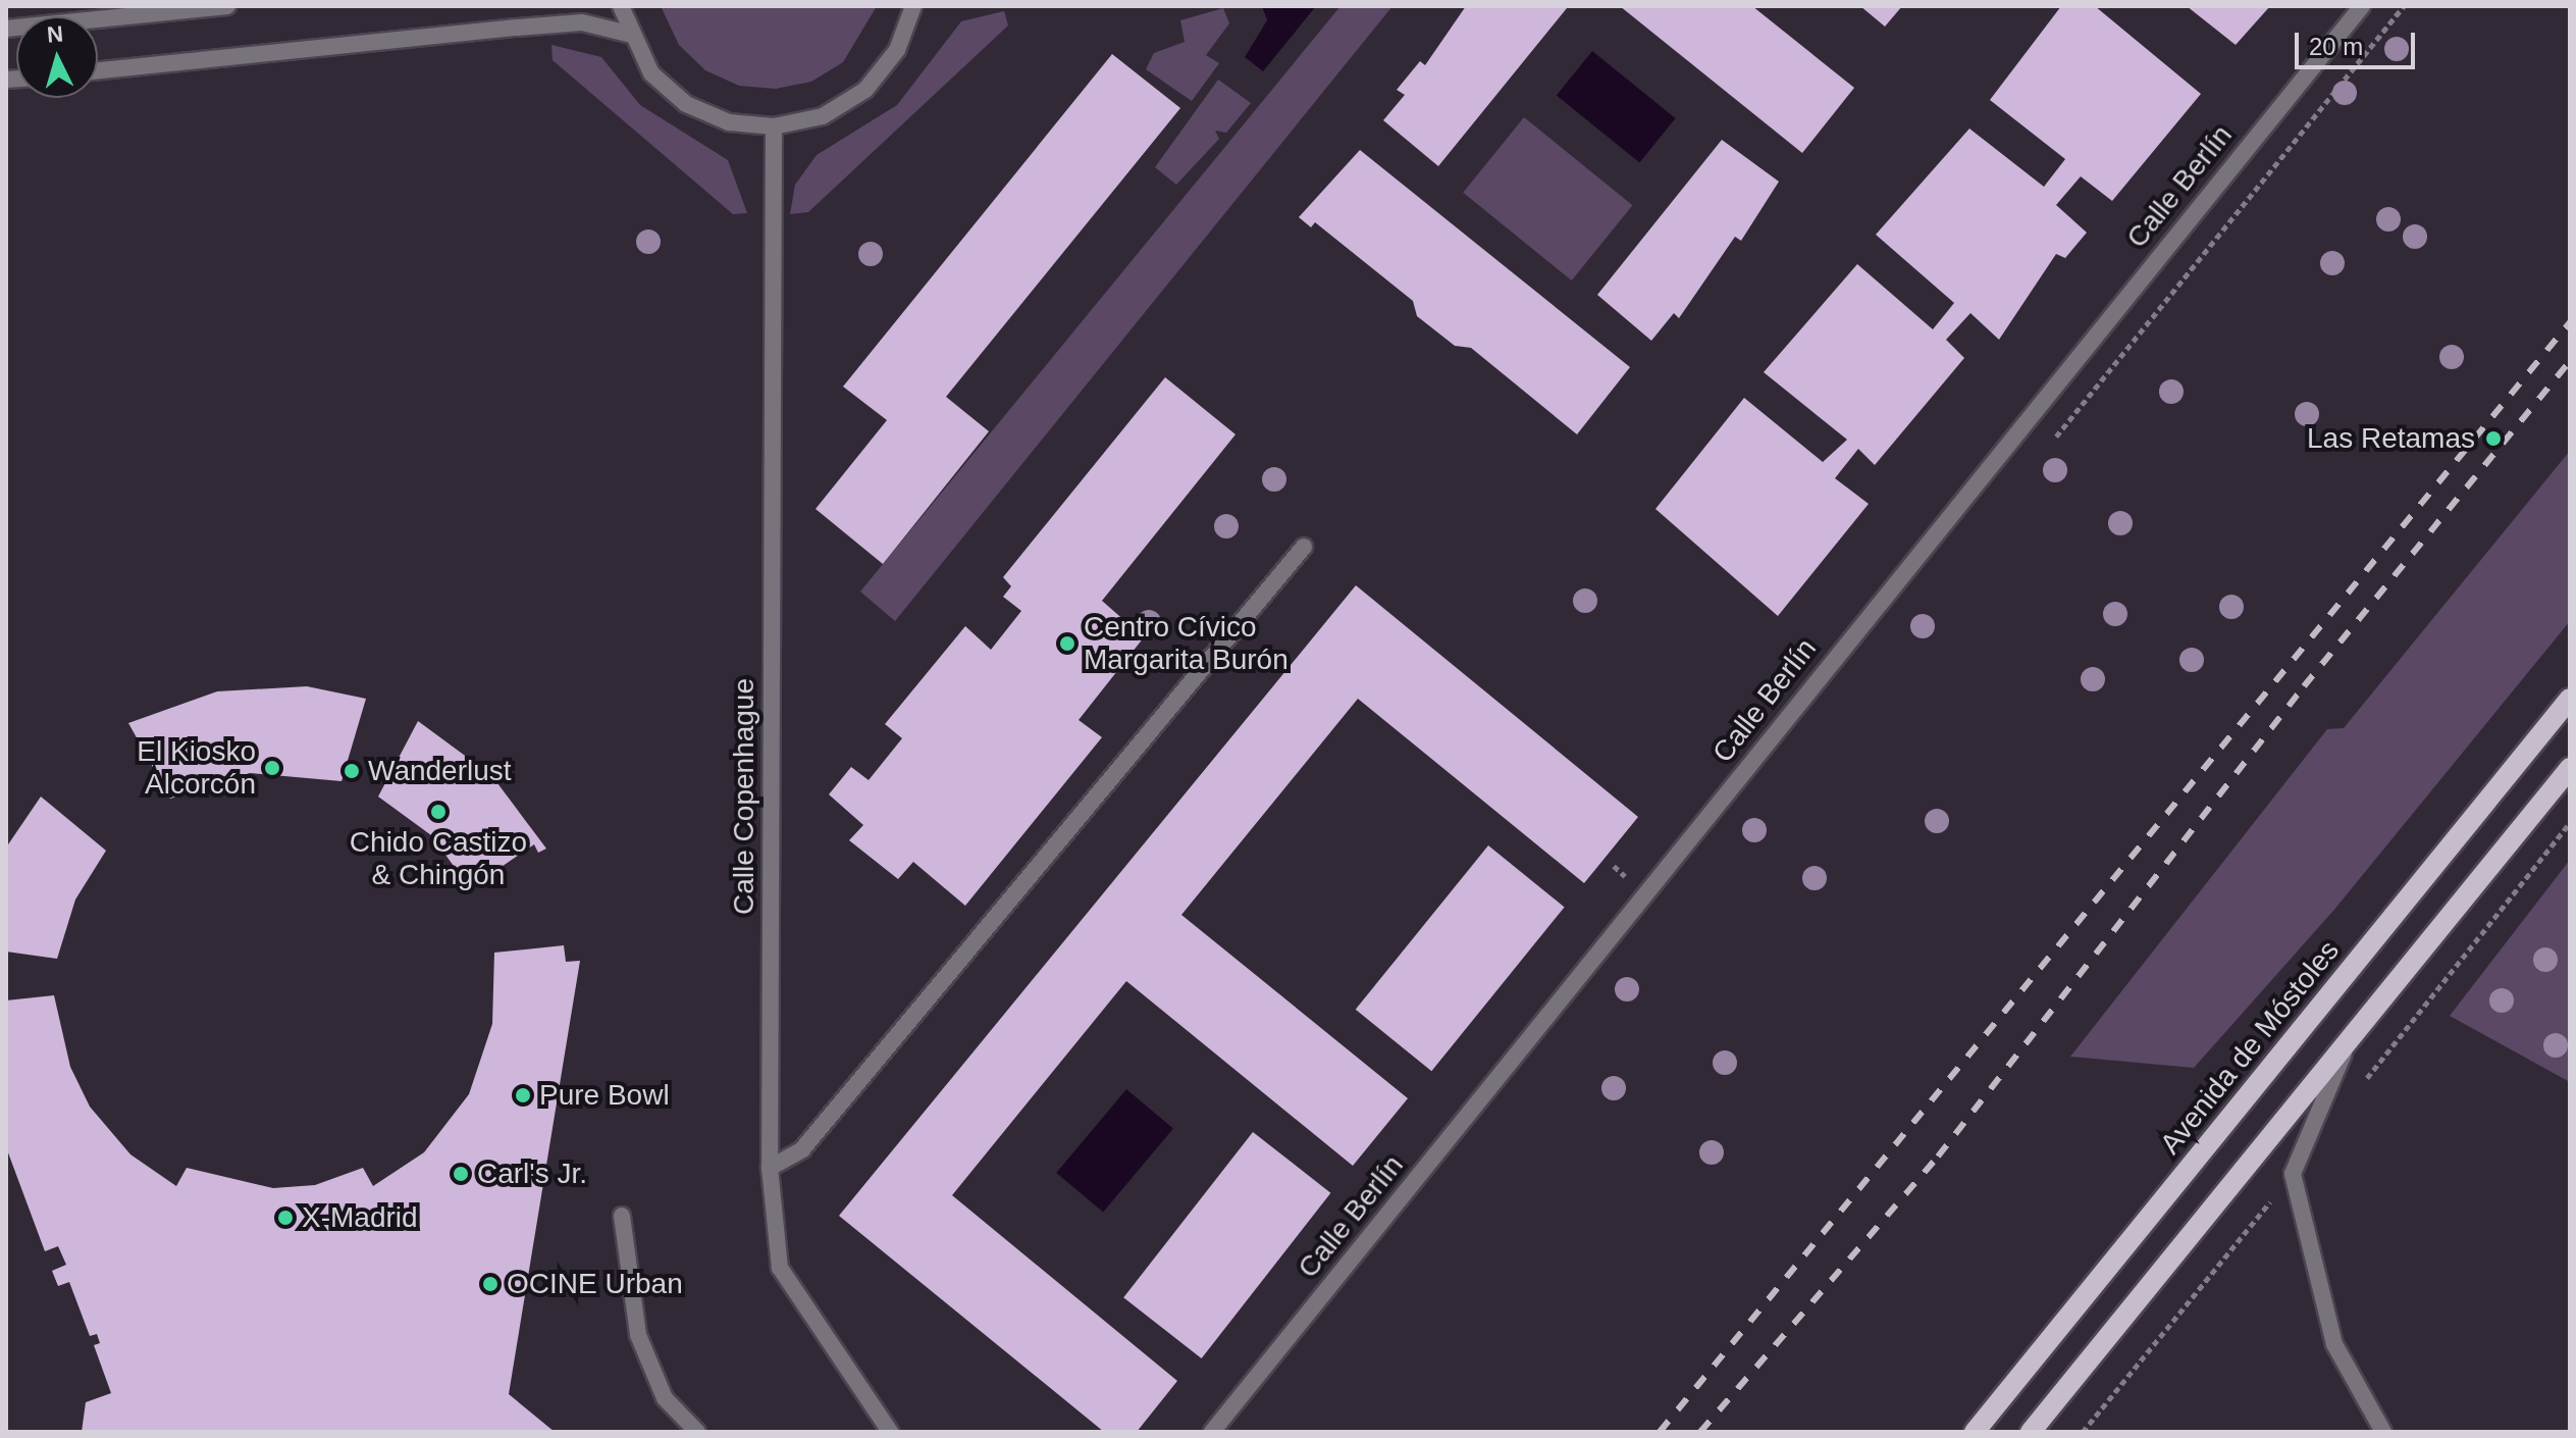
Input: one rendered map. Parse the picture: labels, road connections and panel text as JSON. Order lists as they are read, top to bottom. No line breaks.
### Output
{"streets":{"main road":["Avenida de Móstoles"],"street":["Calle Berlín","Calle Copenhague"]},"places":["Las Retamas","Centro Cívico Margarita Burón","El Kiosko Alcorcón","Wanderlust","Chido Castizo & Chingón","Pure Bowl","Carl's Jr.","X-Madrid","OCINE Urban"],"scale_bar":"20 m","north":"top"}
